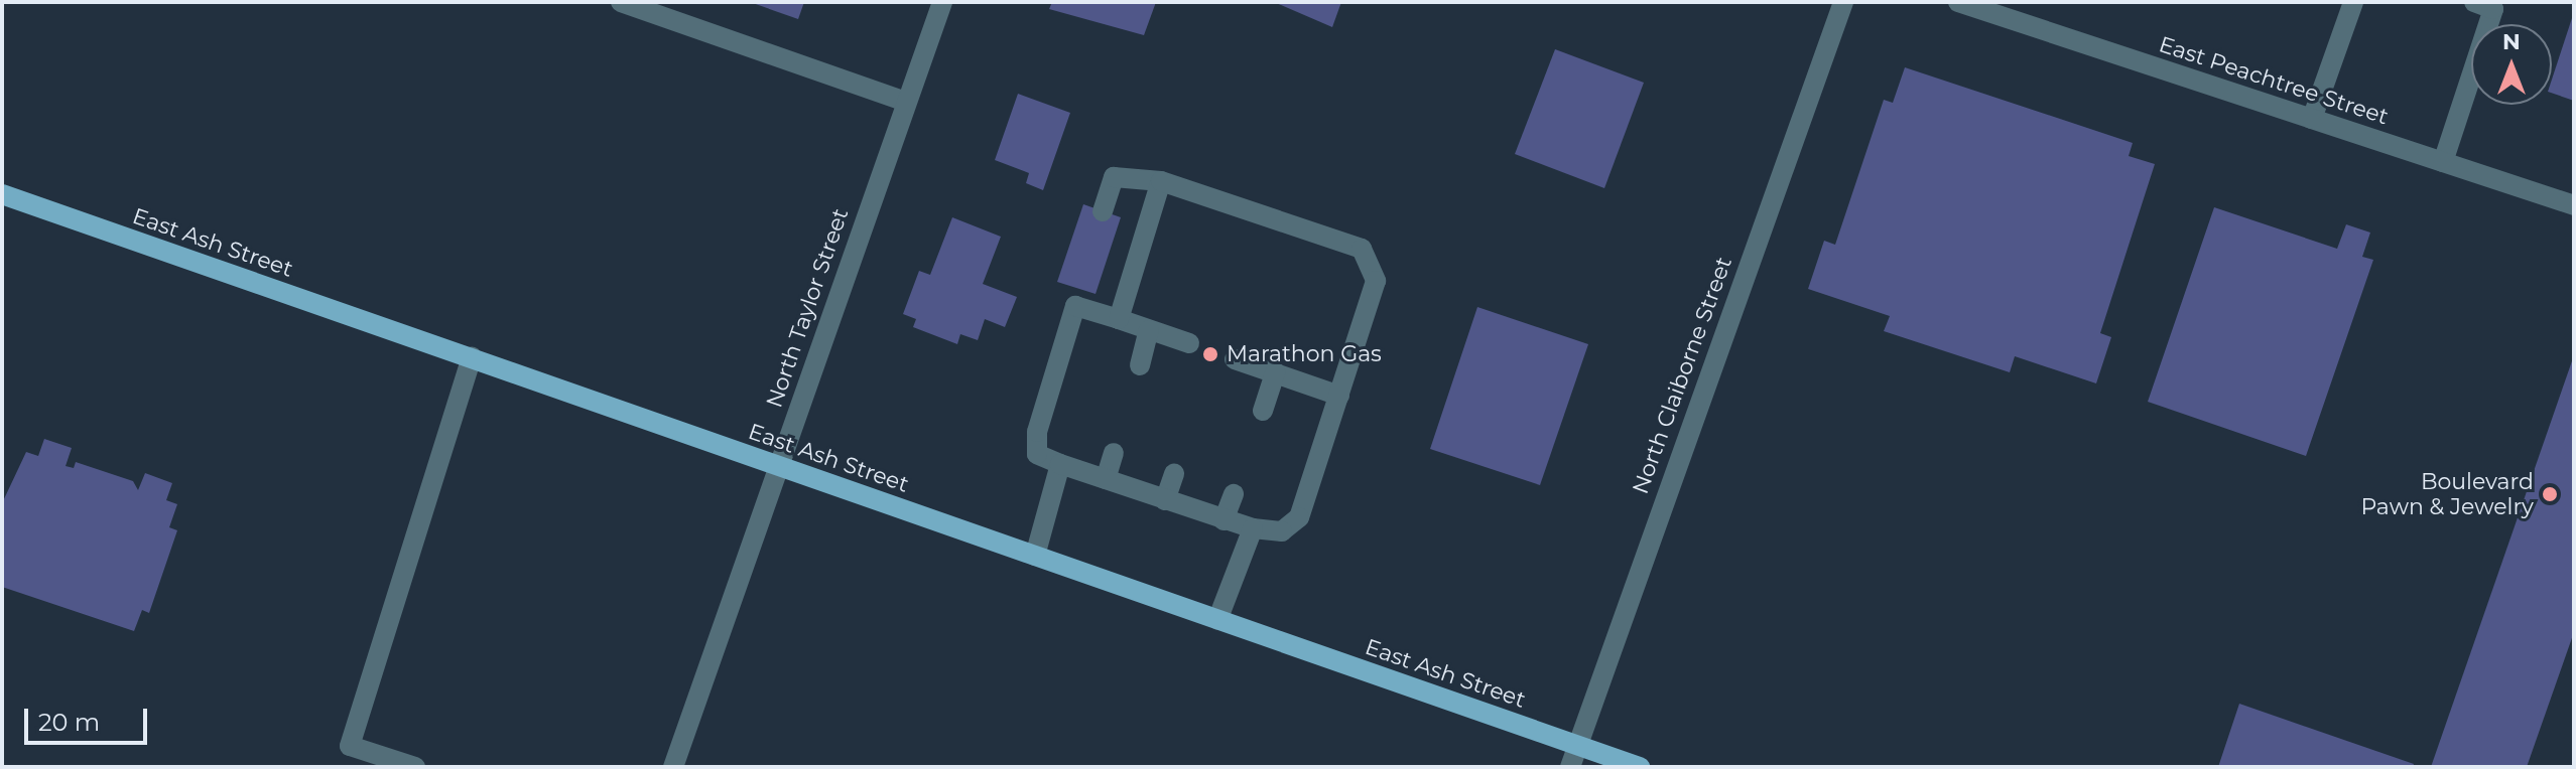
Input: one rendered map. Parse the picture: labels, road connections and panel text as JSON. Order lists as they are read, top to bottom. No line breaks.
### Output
{"streets":{"main road":["East Ash Street"],"street":["East Peachtree Street","North Taylor Street","North Claiborne Street"]},"crossings":[["East Ash Street","North Taylor Street"],["East Ash Street","North Claiborne Street"]],"places":["Marathon Gas","Boulevard Pawn & Jewelry"],"scale_bar":"20 m","north":"top"}
